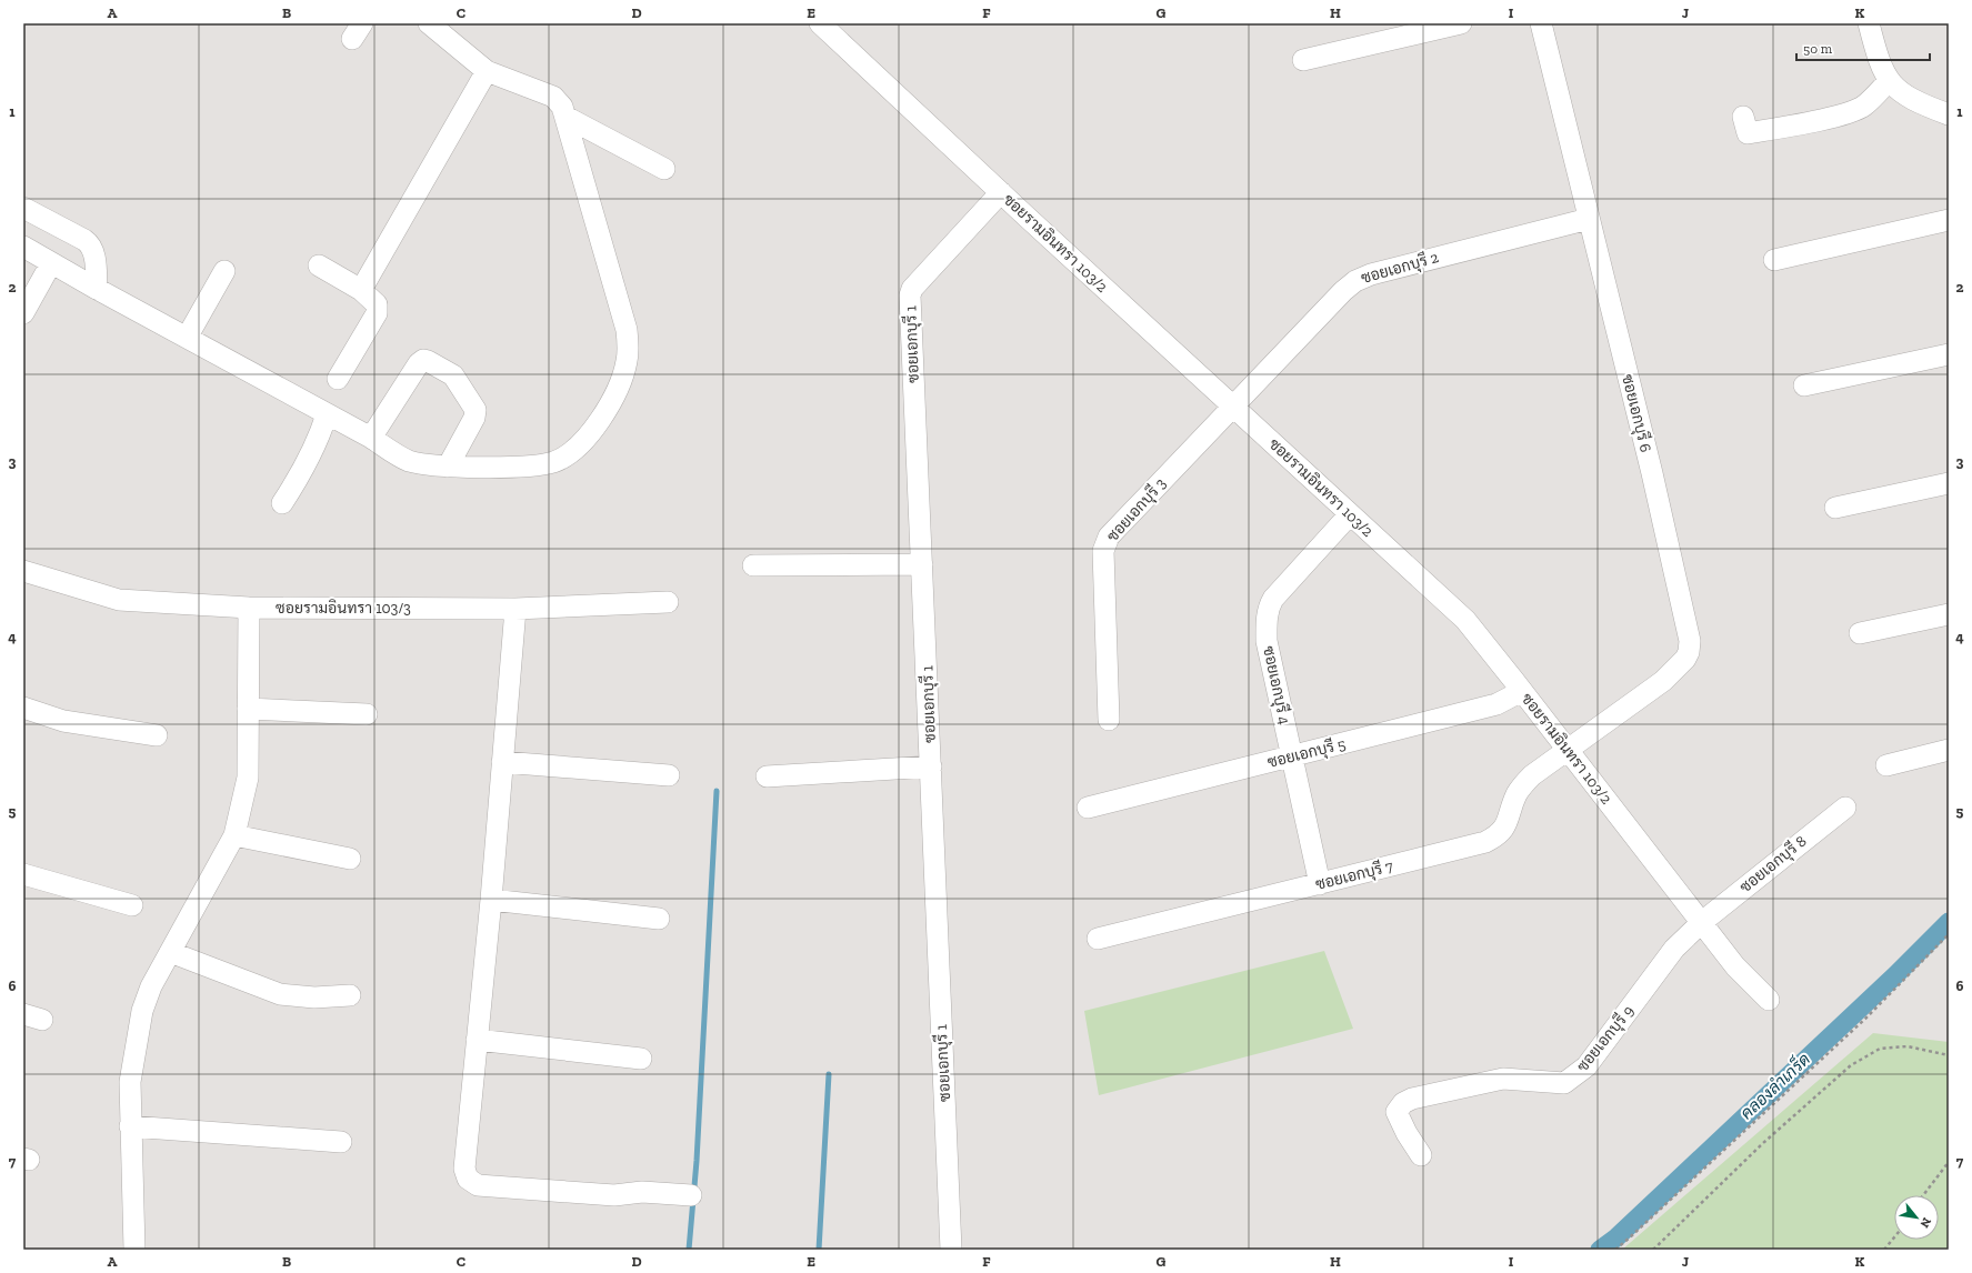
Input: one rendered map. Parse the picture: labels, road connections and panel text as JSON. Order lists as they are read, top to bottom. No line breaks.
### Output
{"streets":{"street":["ซอยรามอินทรา 103/2","ซอยเอกบุรี 2","ซอยเอกบุรี 1","ซอยเอกบุรี 6","ซอยเอกบุรี 3","ซอยรามอินทรา 103/3","ซอยเอกบุรี 4","ซอยเอกบุรี 5","ซอยเอกบุรี 8","ซอยเอกบุรี 7","ซอยเอกบุรี 9"]},"crossings":[["ซอยรามอินทรา 103/2","ซอยเอกบุรี 2"],["ซอยรามอินทรา 103/2","ซอยเอกบุรี 1"],["ซอยรามอินทรา 103/2","ซอยเอกบุรี 6"],["ซอยรามอินทรา 103/2","ซอยเอกบุรี 3"],["ซอยรามอินทรา 103/2","ซอยเอกบุรี 4"],["ซอยรามอินทรา 103/2","ซอยเอกบุรี 5"],["ซอยรามอินทรา 103/2","ซอยเอกบุรี 8"],["ซอยรามอินทรา 103/2","ซอยเอกบุรี 7"],["ซอยรามอินทรา 103/2","ซอยเอกบุรี 9"],["ซอยเอกบุรี 2","ซอยเอกบุรี 6"],["ซอยเอกบุรี 2","ซอยเอกบุรี 3"],["ซอยเอกบุรี 6","ซอยเอกบุรี 7"],["ซอยเอกบุรี 4","ซอยเอกบุรี 5"],["ซอยเอกบุรี 4","ซอยเอกบุรี 7"],["ซอยเอกบุรี 8","ซอยเอกบุรี 9"]],"water":["คลองลำเกร็ด"],"scale_bar":"50 m","north":"bottom right","grid":{"columns":["A","B","C","D","E","F","G","H","I","J","K"],"rows":["1","2","3","4","5","6","7"]}}
